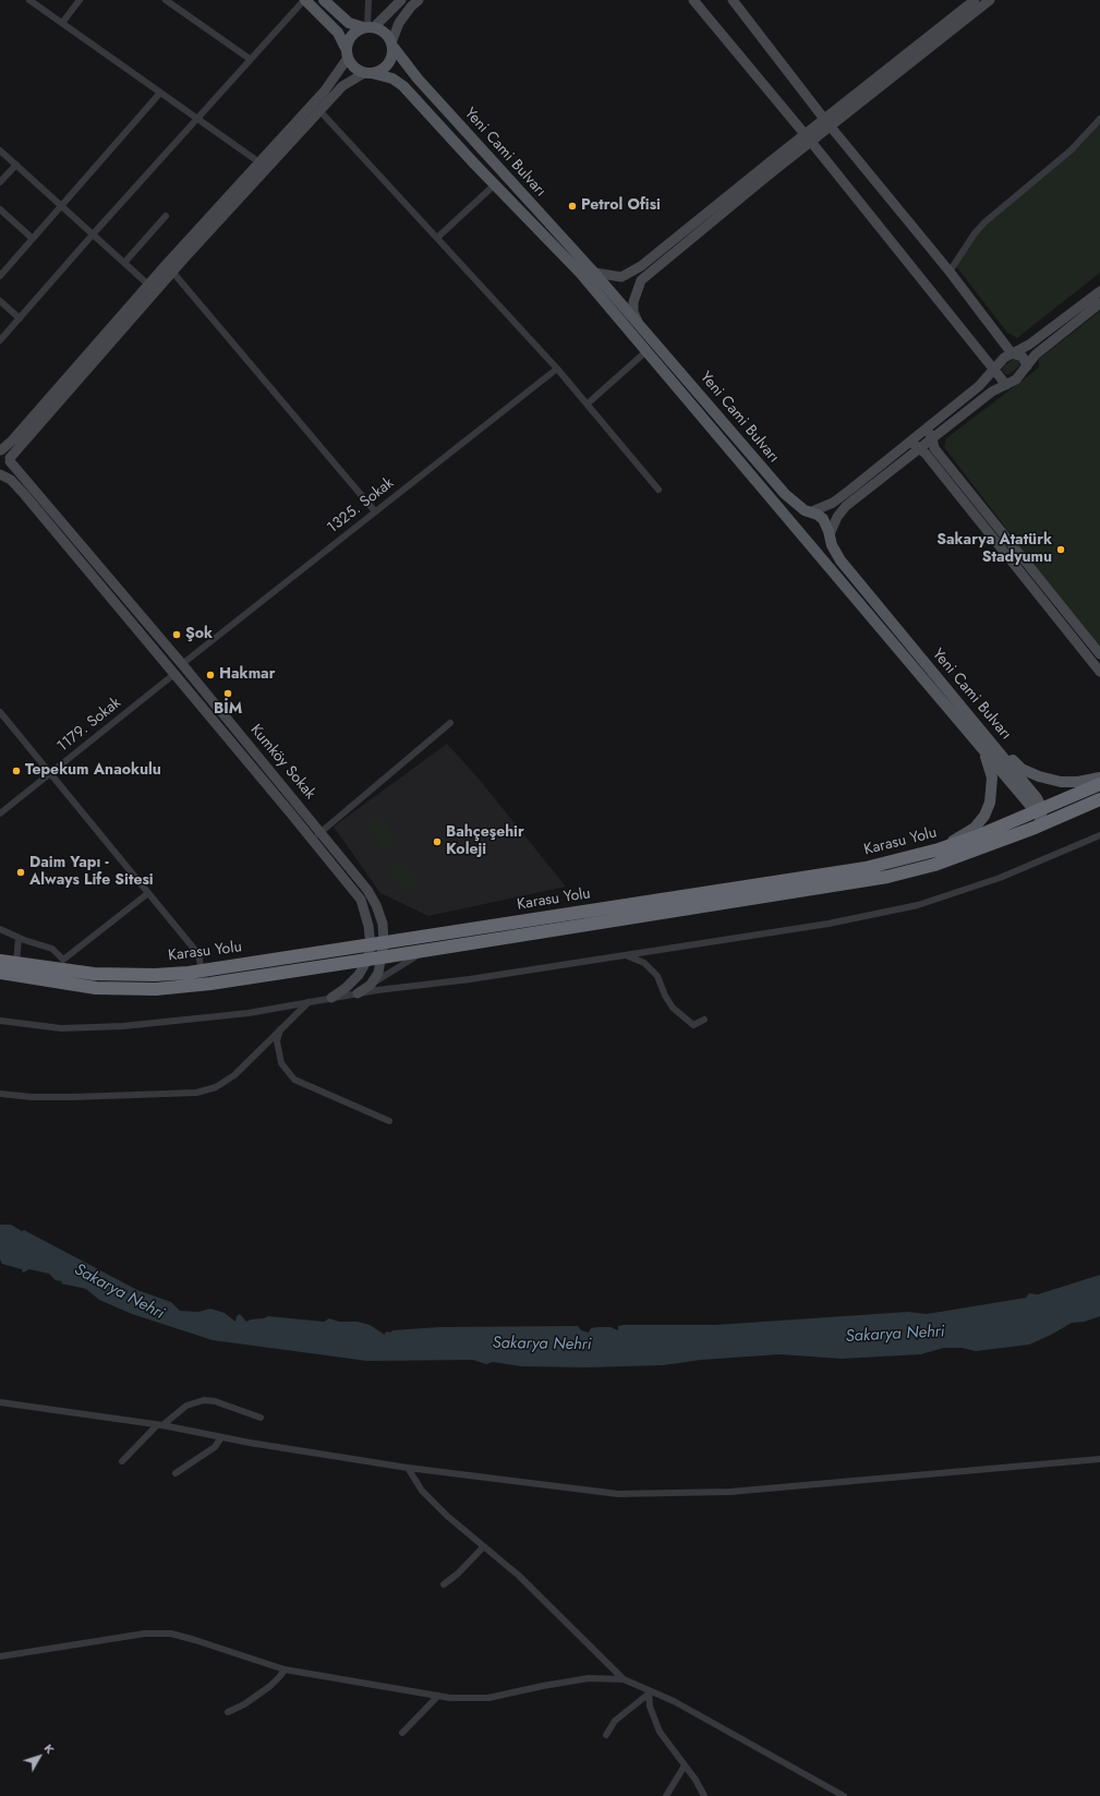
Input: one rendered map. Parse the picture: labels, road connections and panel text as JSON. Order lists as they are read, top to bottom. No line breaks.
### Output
{"streets":{"highway":["Karasu Yolu"],"main road":["Yeni Cami Bulvarı"],"street":["1325. Sokak","1179. Sokak","Kumköy Sokak"]},"crossings":[["Yeni Cami Bulvarı","Karasu Yolu"],["1325. Sokak","Kumköy Sokak"],["1179. Sokak","Kumköy Sokak"],["Kumköy Sokak","Karasu Yolu"]],"water":["Sakarya Nehri"],"places":["Petrol Ofisi","Sakarya Atatürk Stadyumu","Şok","Hakmar","BİM","Tepekum Anaokulu","Bahçeşehir Koleji","Daim Yapı - Always Life Sitesi"],"north":"top right"}
